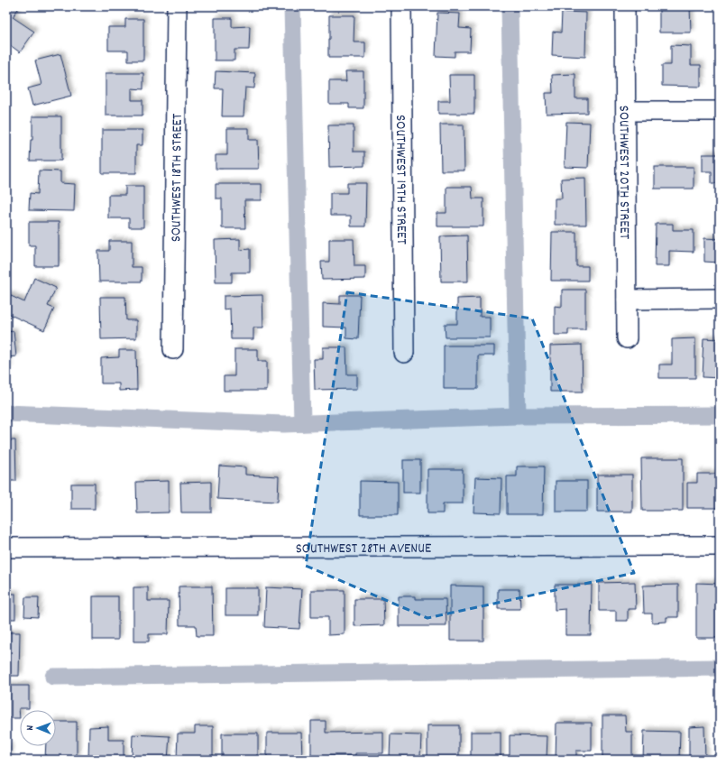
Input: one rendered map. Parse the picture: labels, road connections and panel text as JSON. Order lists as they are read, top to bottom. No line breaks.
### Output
{"streets":{"street":["SOUTHWEST 20TH STREET","SOUTHWEST 18TH STREET","SOUTHWEST 19TH STREET","SOUTHWEST 28TH AVENUE"]},"north":"left"}
